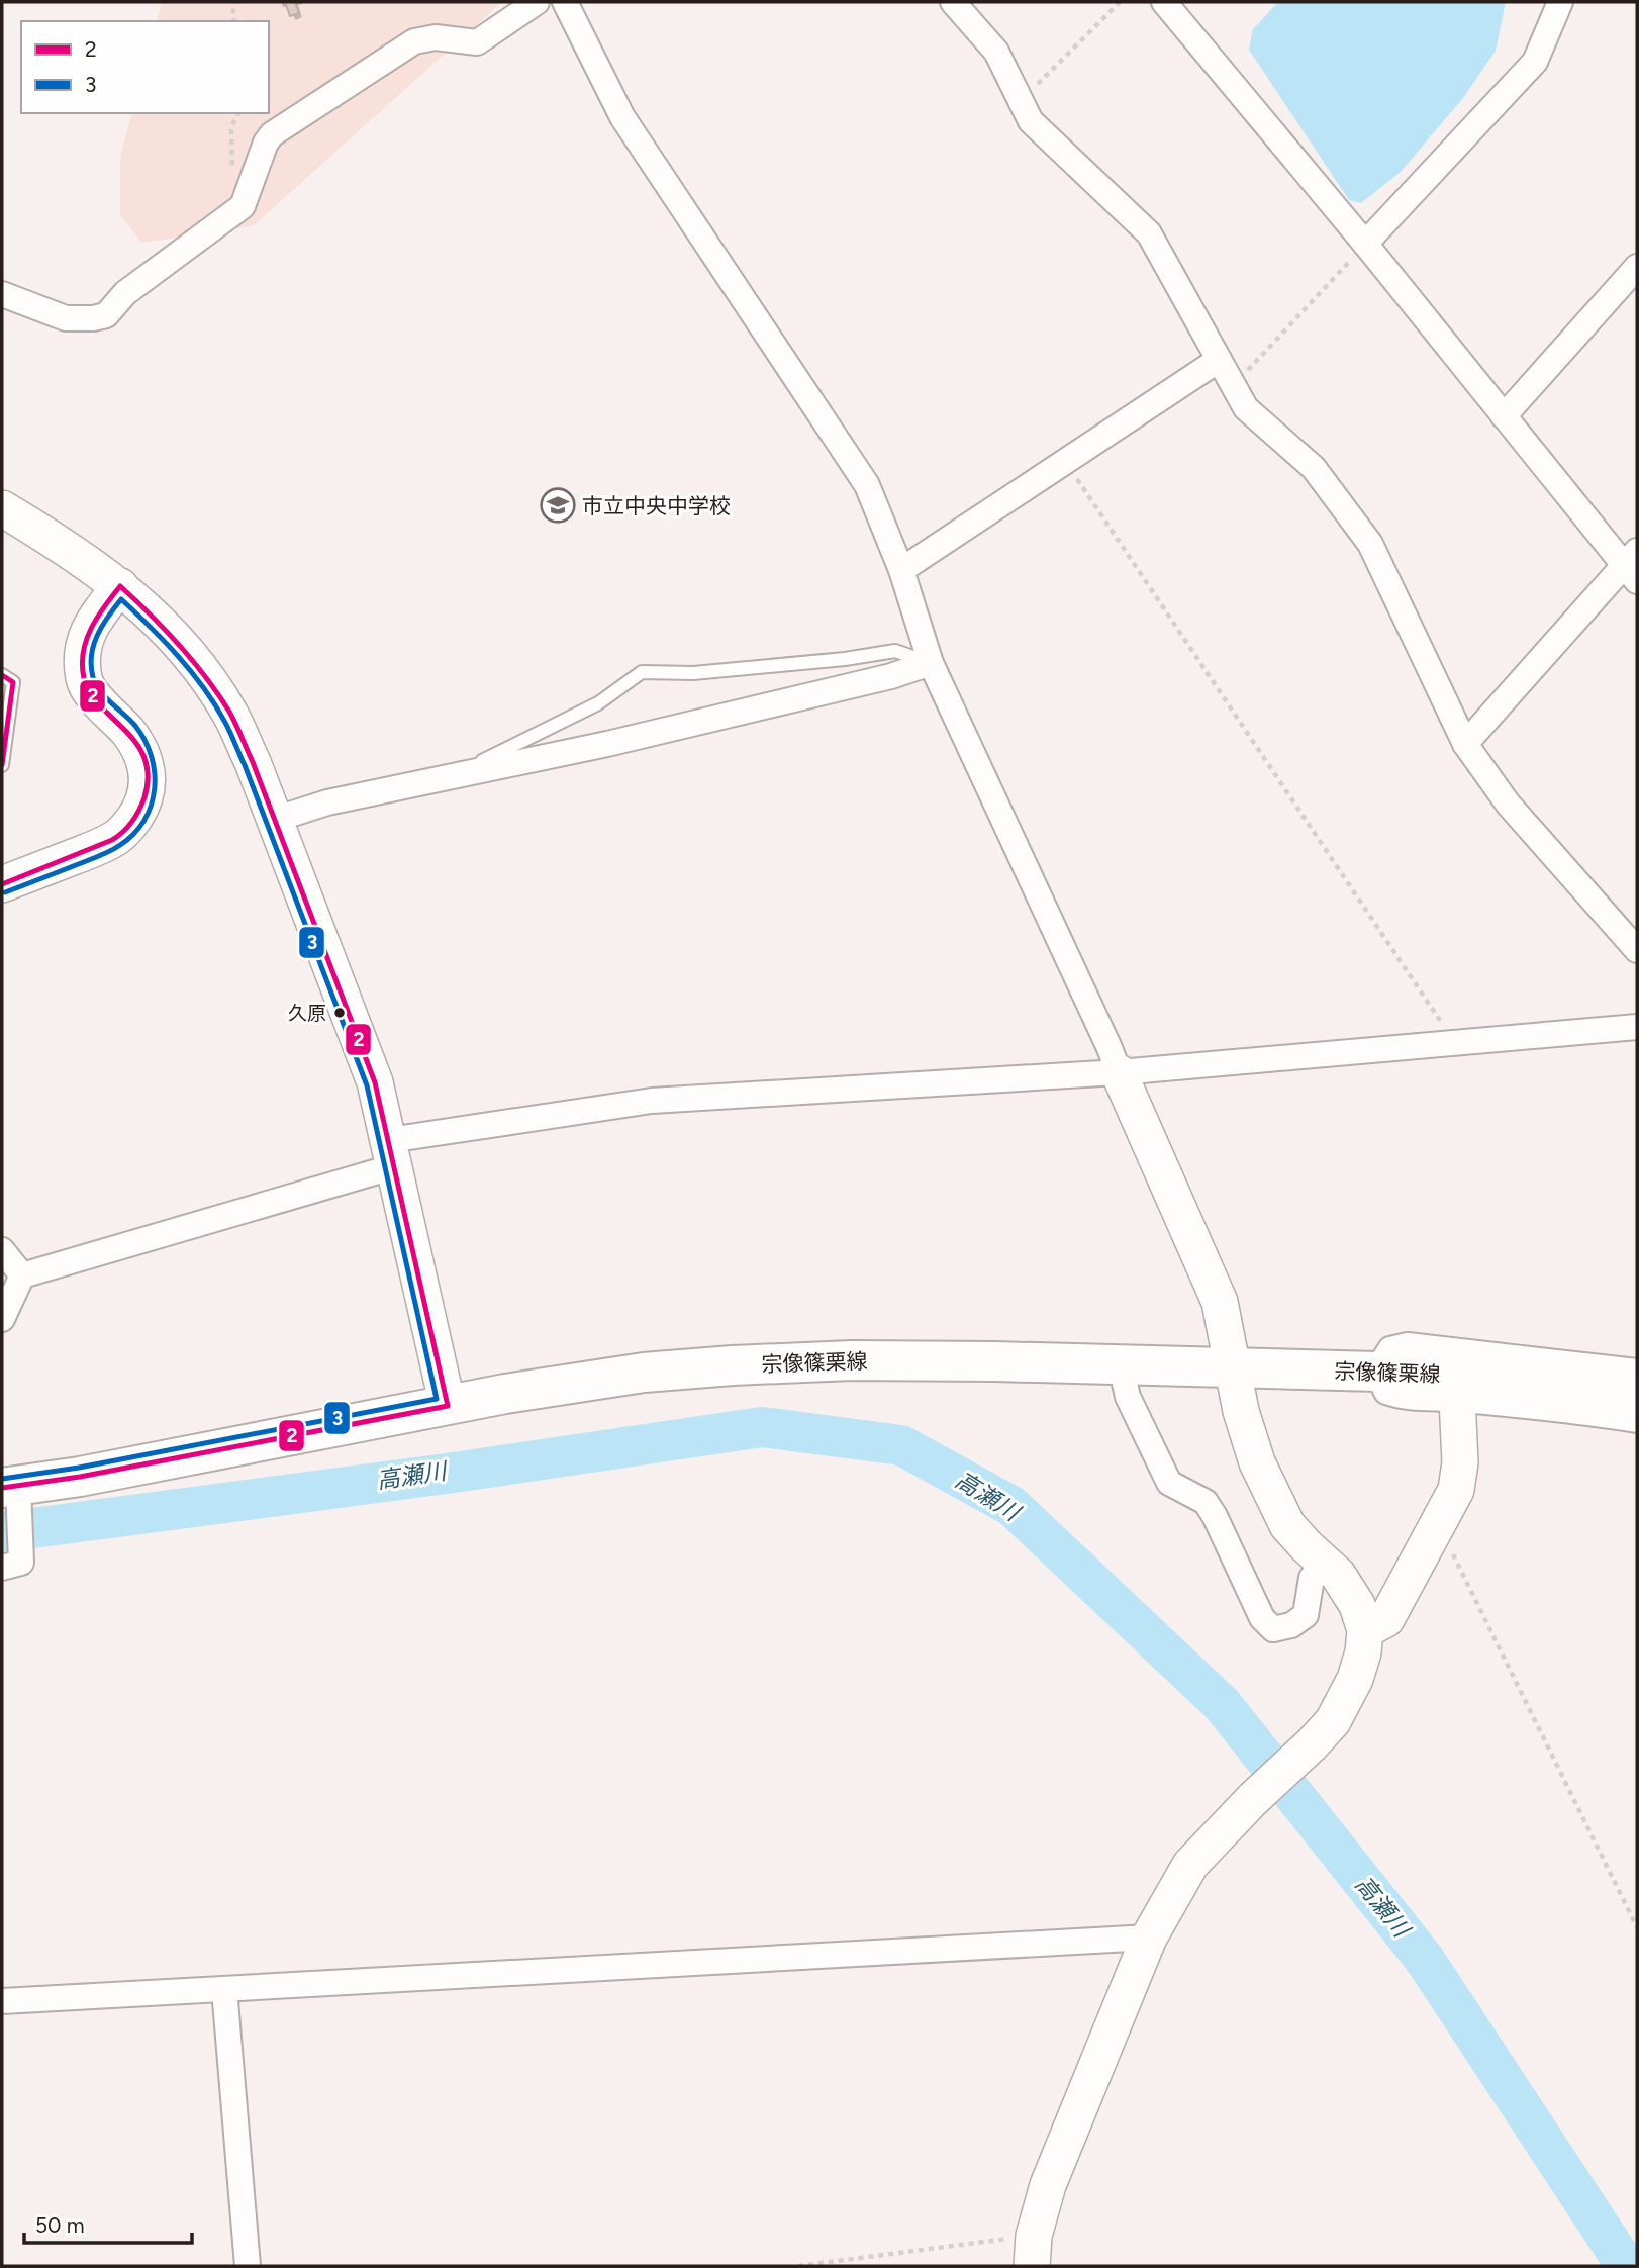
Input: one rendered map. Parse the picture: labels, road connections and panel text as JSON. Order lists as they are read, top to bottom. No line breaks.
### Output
{"streets":{"main road":["宗像篠栗線"]},"water":["高瀬川"],"places":{"school or university":["市立中央中学校"],"other":["久原"]},"lines":["transit line 2","transit line 3"],"legend":["2","3"],"scale_bar":"50 m"}
